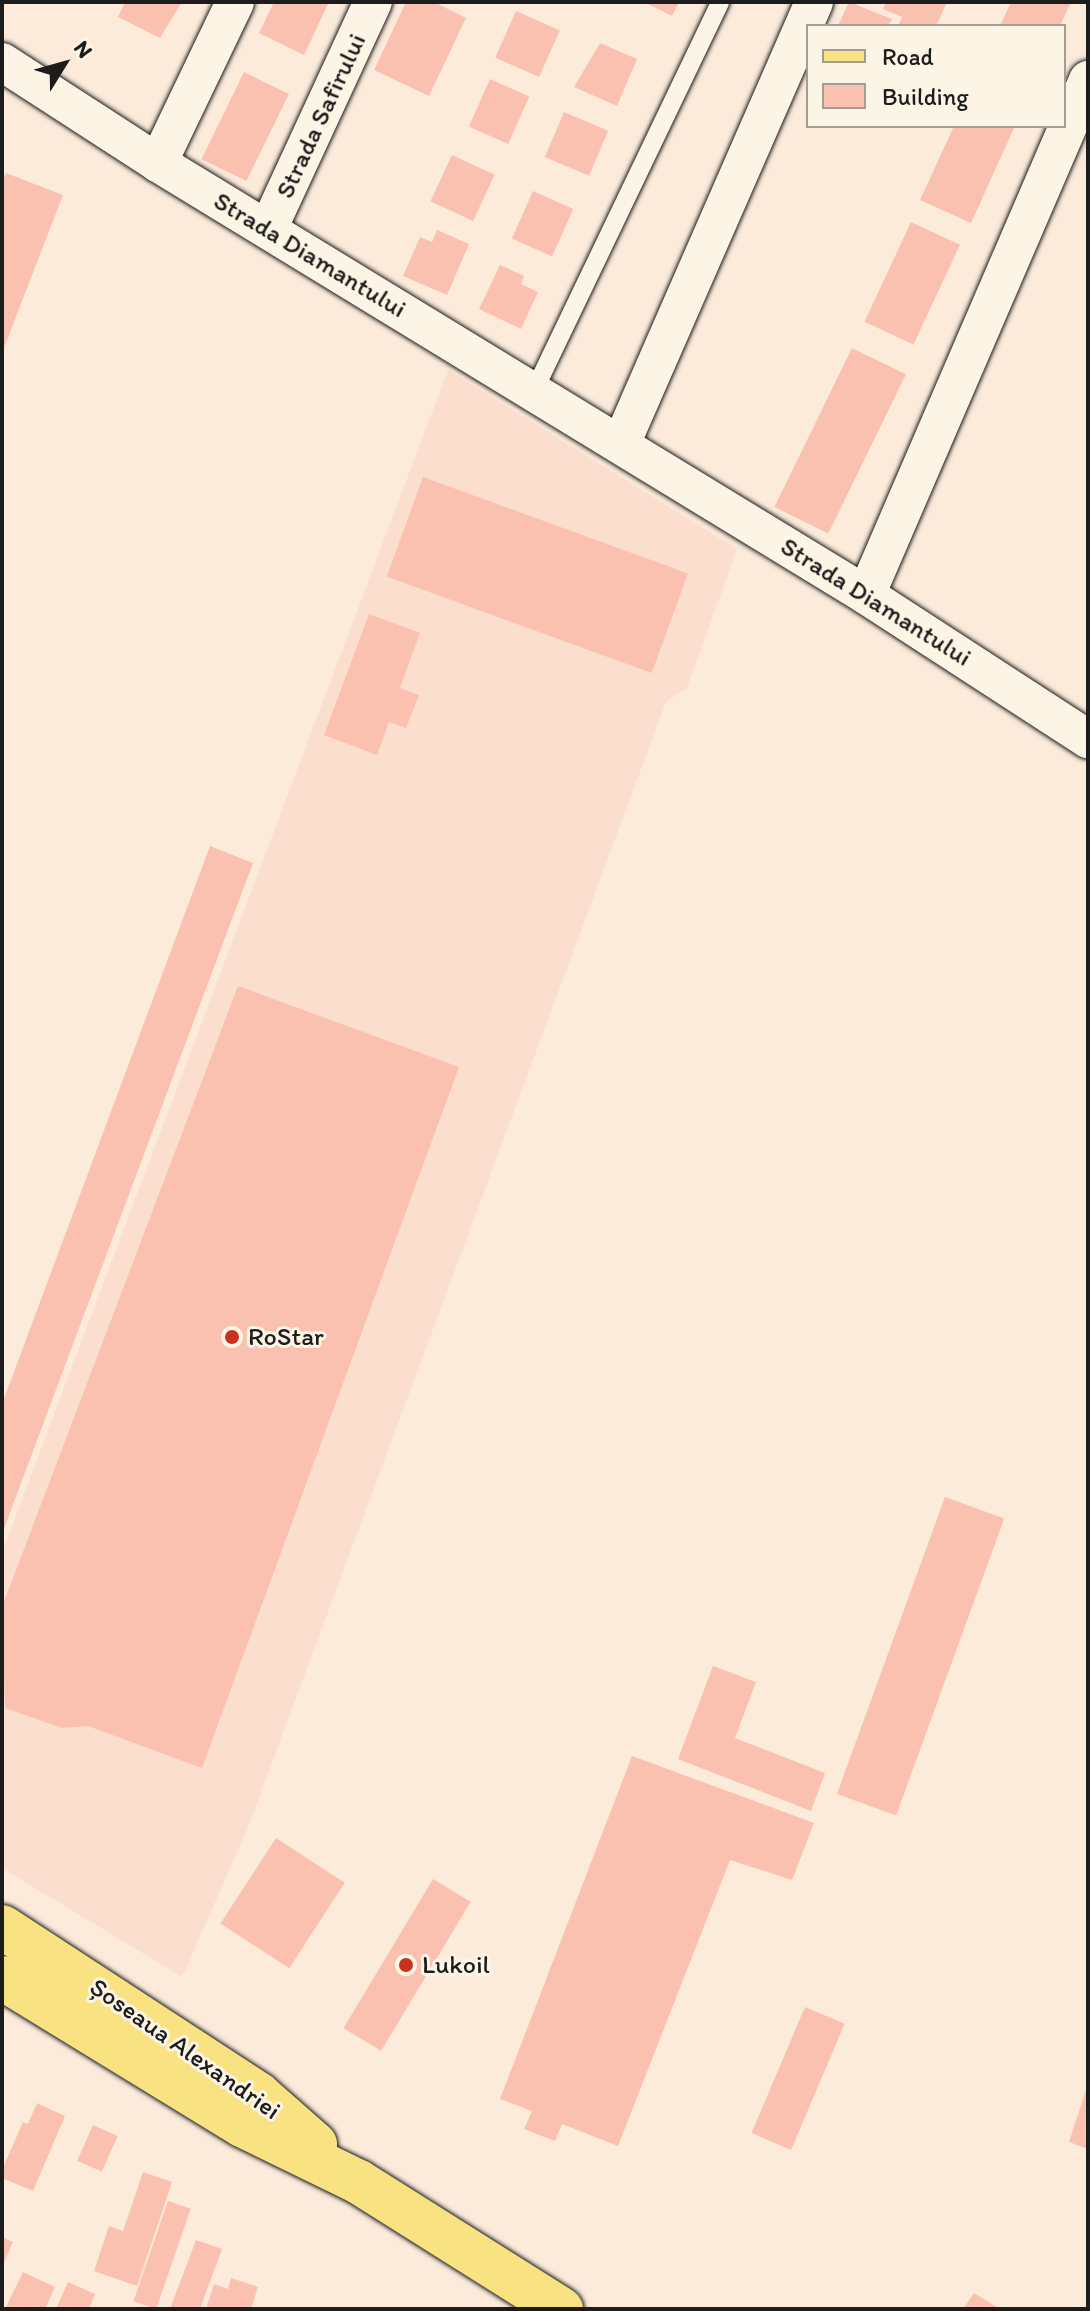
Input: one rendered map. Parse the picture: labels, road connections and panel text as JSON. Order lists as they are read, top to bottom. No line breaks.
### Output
{"streets":{"main road":["Șoseaua Alexandriei"],"street":["Strada Safirului","Strada Diamantului"]},"crossings":[["Strada Safirului","Strada Diamantului"]],"places":["RoStar","Lukoil"],"legend":["Road","Building"],"north":"top right"}
